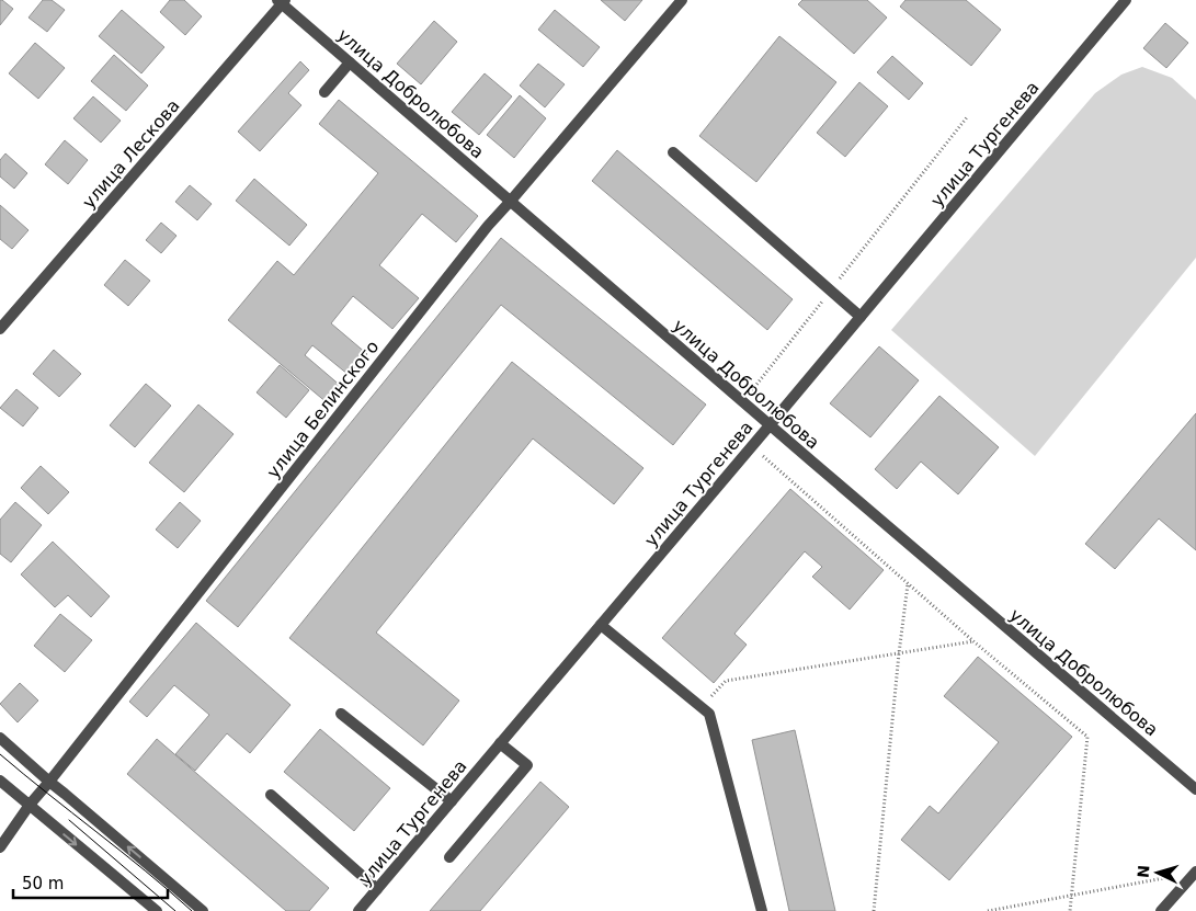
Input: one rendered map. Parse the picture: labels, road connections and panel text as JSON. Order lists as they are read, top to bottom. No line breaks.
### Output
{"streets":{"street":["улица Добролюбова","улица Тургенева","улица Лескова","улица Белинского"]},"crossings":[["улица Добролюбова","улица Тургенева"],["улица Добролюбова","улица Лескова"],["улица Добролюбова","улица Белинского"]],"scale_bar":"50 m","north":"left"}
